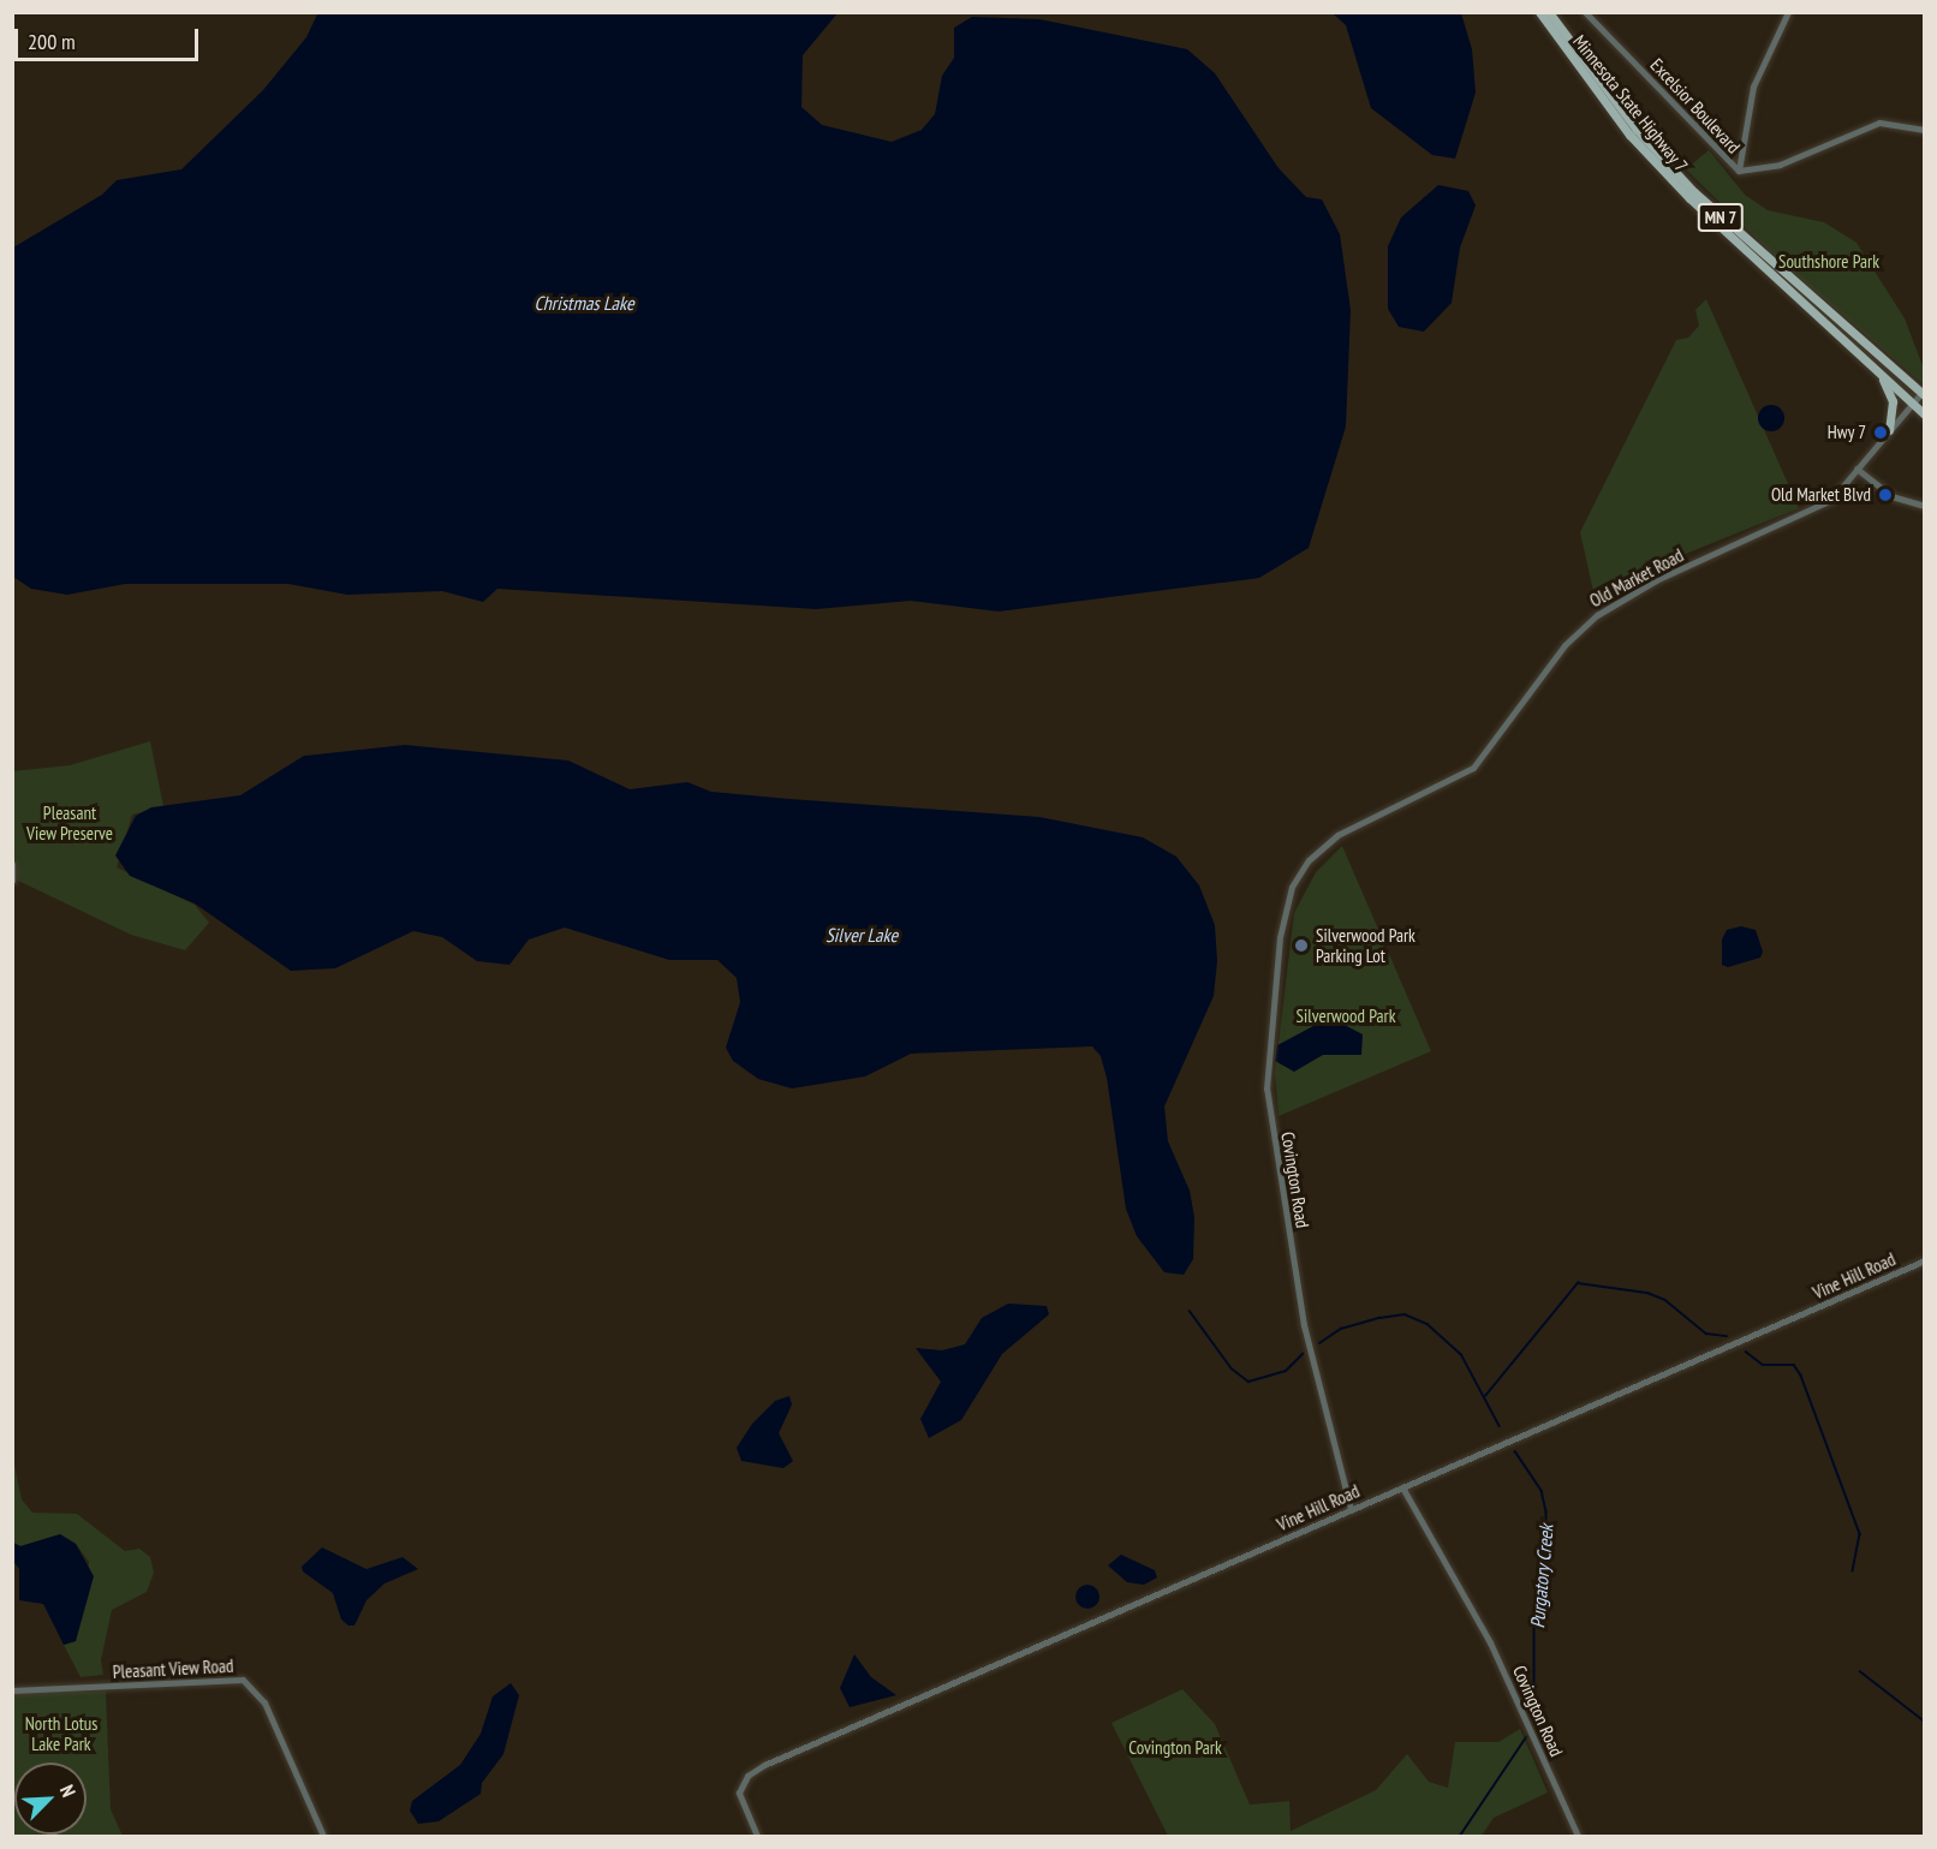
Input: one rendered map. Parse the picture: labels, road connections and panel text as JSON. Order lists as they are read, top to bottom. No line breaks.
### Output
{"streets":{"main road":["Minnesota State Highway 7","MN 7"],"street":["Excelsior Boulevard","Old Market Road","Covington Road","Vine Hill Road","Pleasant View Road"]},"crossings":[["Minnesota State Highway 7","Old Market Road"],["Old Market Road","Covington Road"],["Covington Road","Vine Hill Road"]],"water":["Christmas Lake","Silver Lake","Purgatory Creek"],"parks":["Southshore Park","Pleasant View Preserve","Silverwood Park","North Lotus Lake Park","Covington Park"],"places":["Hwy 7","Old Market Blvd","Silverwood Park Parking Lot"],"scale_bar":"200 m","north":"top right"}
